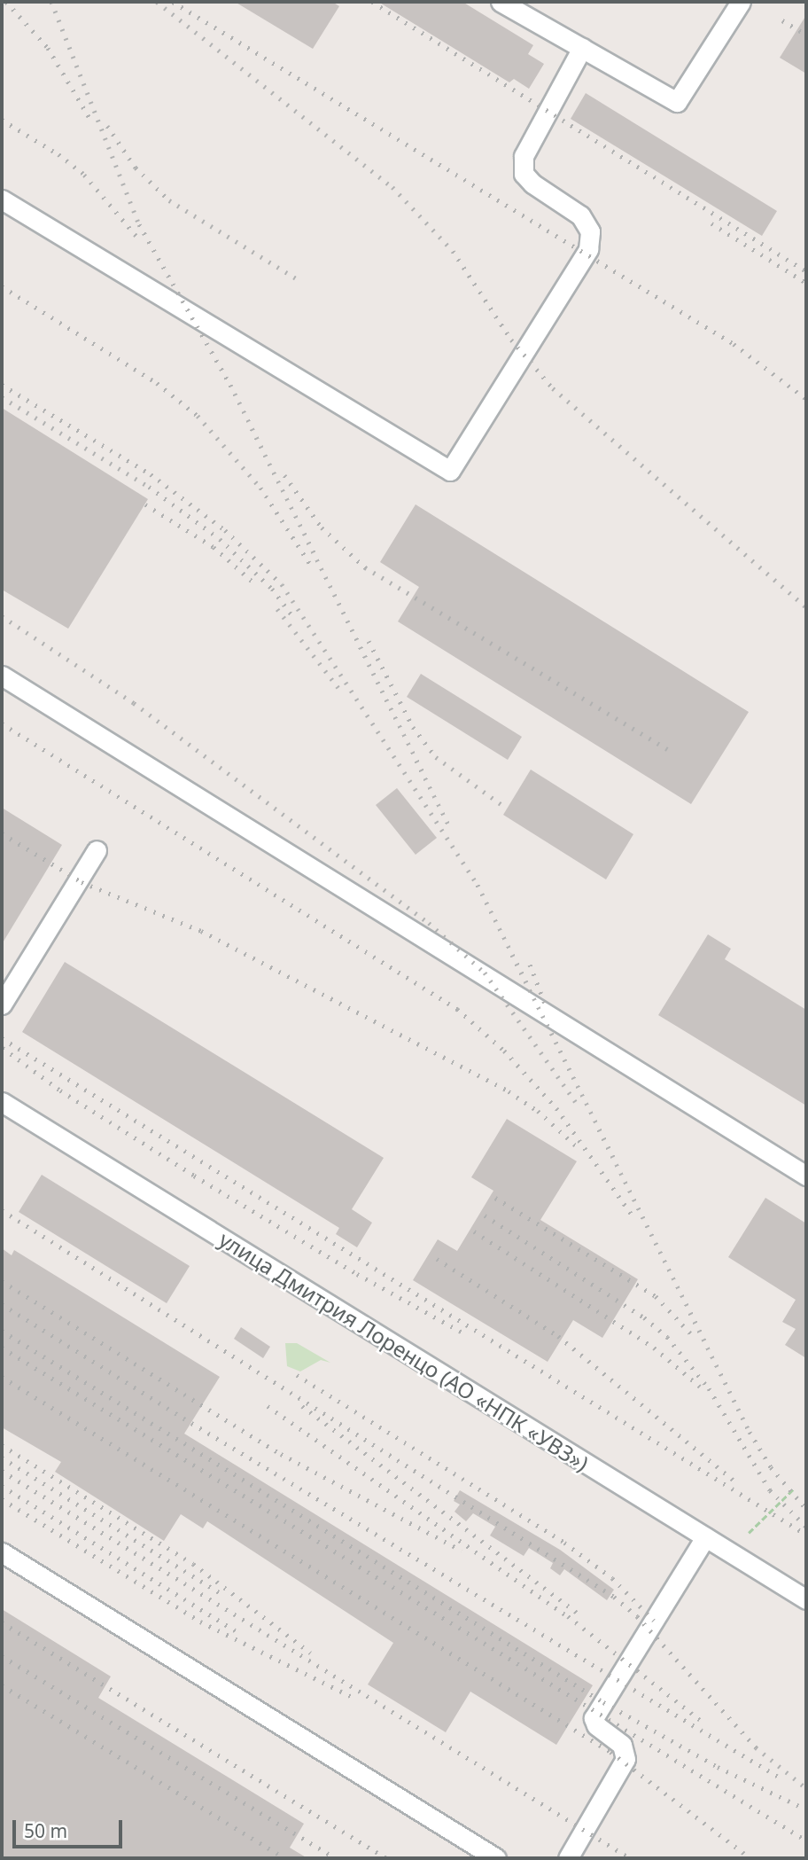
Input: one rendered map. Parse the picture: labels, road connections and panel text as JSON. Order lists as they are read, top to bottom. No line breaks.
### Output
{"streets":{"lane":["улица Дмитрия Лоренцо (АО «НПК «УВЗ»)"]},"scale_bar":"50 m"}
